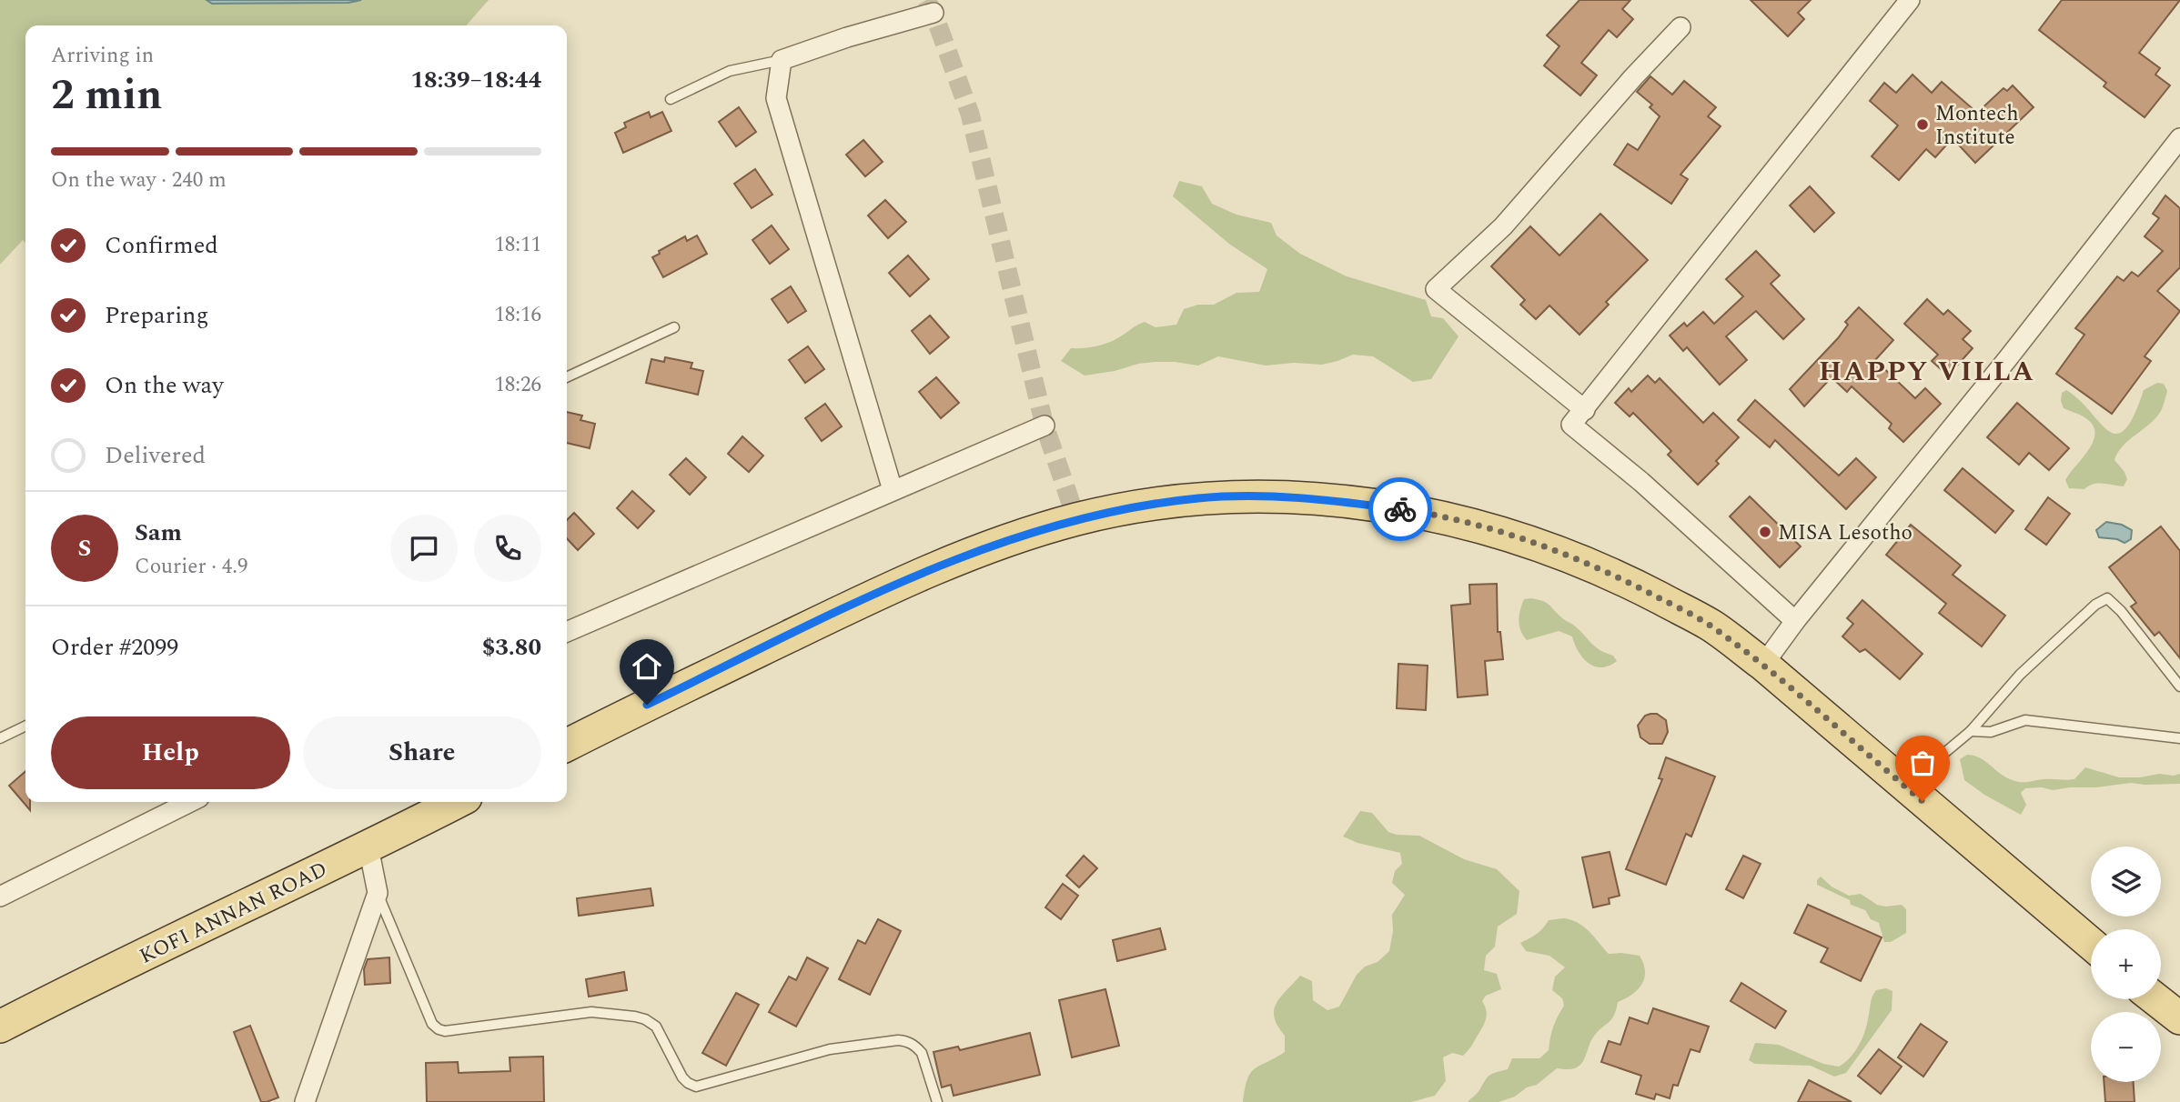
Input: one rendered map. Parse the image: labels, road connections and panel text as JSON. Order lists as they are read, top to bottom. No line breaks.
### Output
{"streets":{"main road":["KOFI ANNAN ROAD"]},"districts":["HAPPY VILLA"],"places":["Montech Institute","MISA Lesotho"],"page":{"heading":["2 min","Arriving in","18:39–18:44"],"panel":["Sam","Courier · 4.9","Order #2099","$3.80"],"bar":"On the way · 240 m","list":[["Confirmed","18:11"],["Preparing","18:16"],["On the way","18:26"],"Delivered"],"round":"S","buttons":["Help","Share"],"map_buttons":["+","−"]}}
